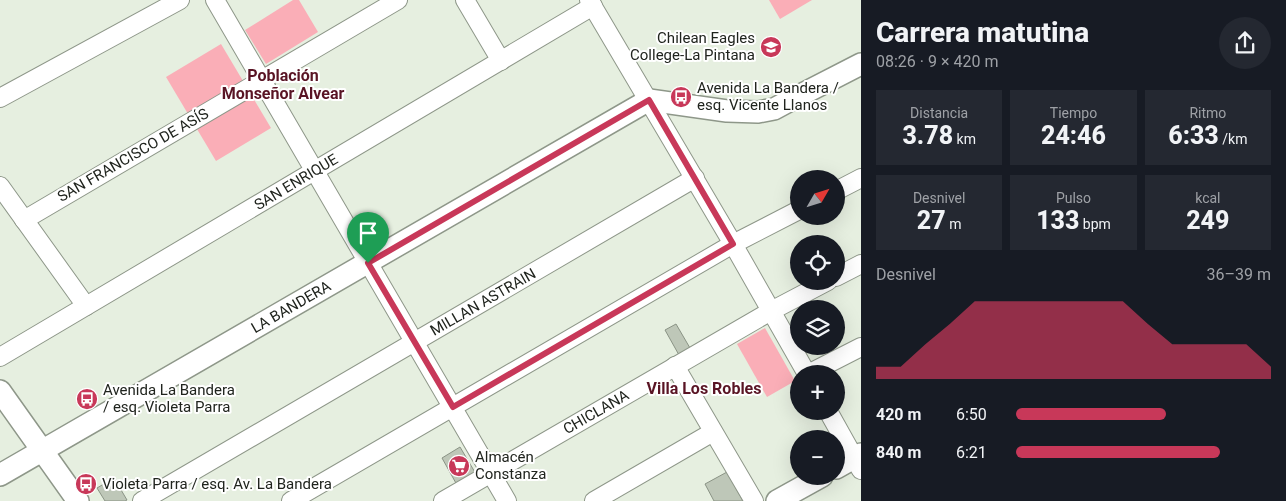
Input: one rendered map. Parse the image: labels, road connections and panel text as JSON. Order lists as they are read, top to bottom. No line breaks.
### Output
{"streets":{"street":["SAN FRANCISCO DE ASÍS","SAN ENRIQUE","MILLAN ASTRAIN","LA BANDERA","CHICLANA"]},"districts":["Población Monseñor Alvear","Villa Los Robles"],"places":{"school or university":["Chilean Eagles College-La Pintana"],"bus stop":["Avenida La Bandera / esq. Vicente Llanos","Avenida La Bandera / esq. Violeta Parra","Violeta Parra / esq. Av. La Bandera"],"supermarket":["Almacén Constanza"]},"north":"top right","page":{"heading":["Carrera matutina","08:26 · 9 × 420 m"],"stats":[["Distancia","3.78 km"],["Tiempo","24:46"],["Ritmo","6:33 /km"],["Desnivel","27 m"],["Pulso","133 bpm"],["kcal","249"]],"map_buttons":["+","−"],"chart":["Desnivel","36–39 m"],"list":[{"name":"420 m","note":"6:50"},{"name":"840 m","note":"6:21"}]}}
